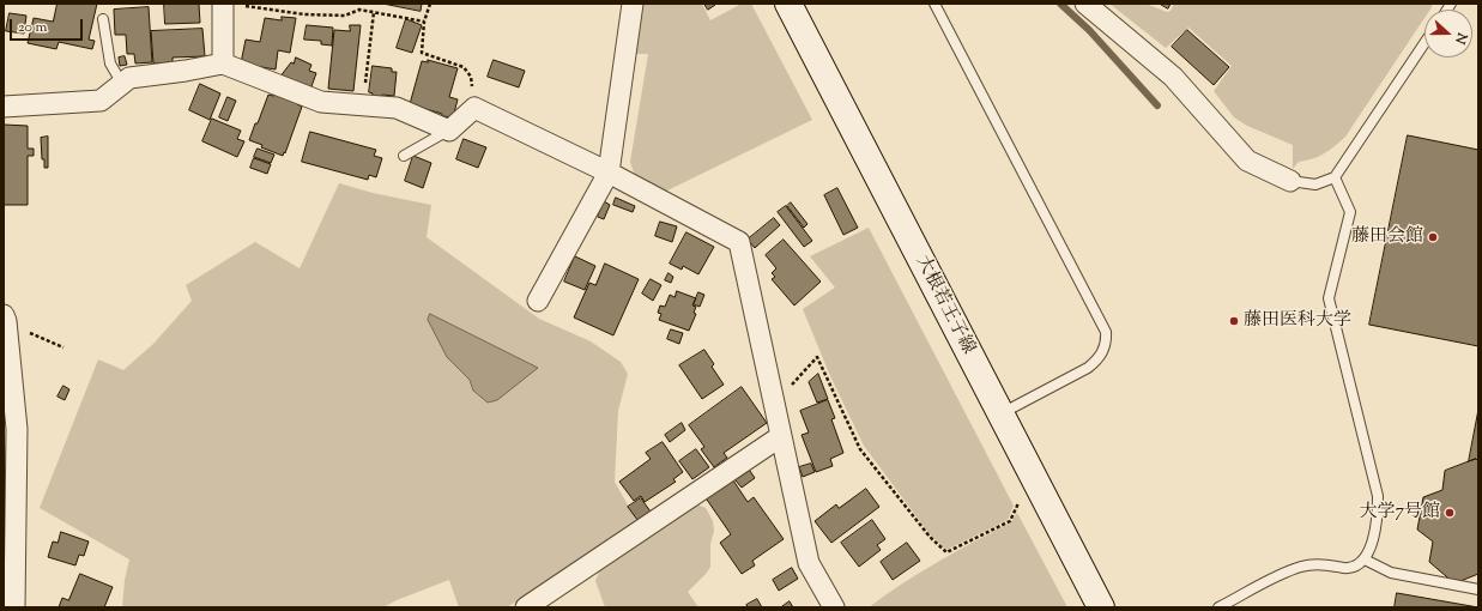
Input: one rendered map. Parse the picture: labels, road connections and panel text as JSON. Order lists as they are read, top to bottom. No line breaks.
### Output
{"streets":{"street":["大根若王子線"]},"places":["藤田会館","藤田医科大学","大学7号館"],"scale_bar":"20 m","north":"right"}
